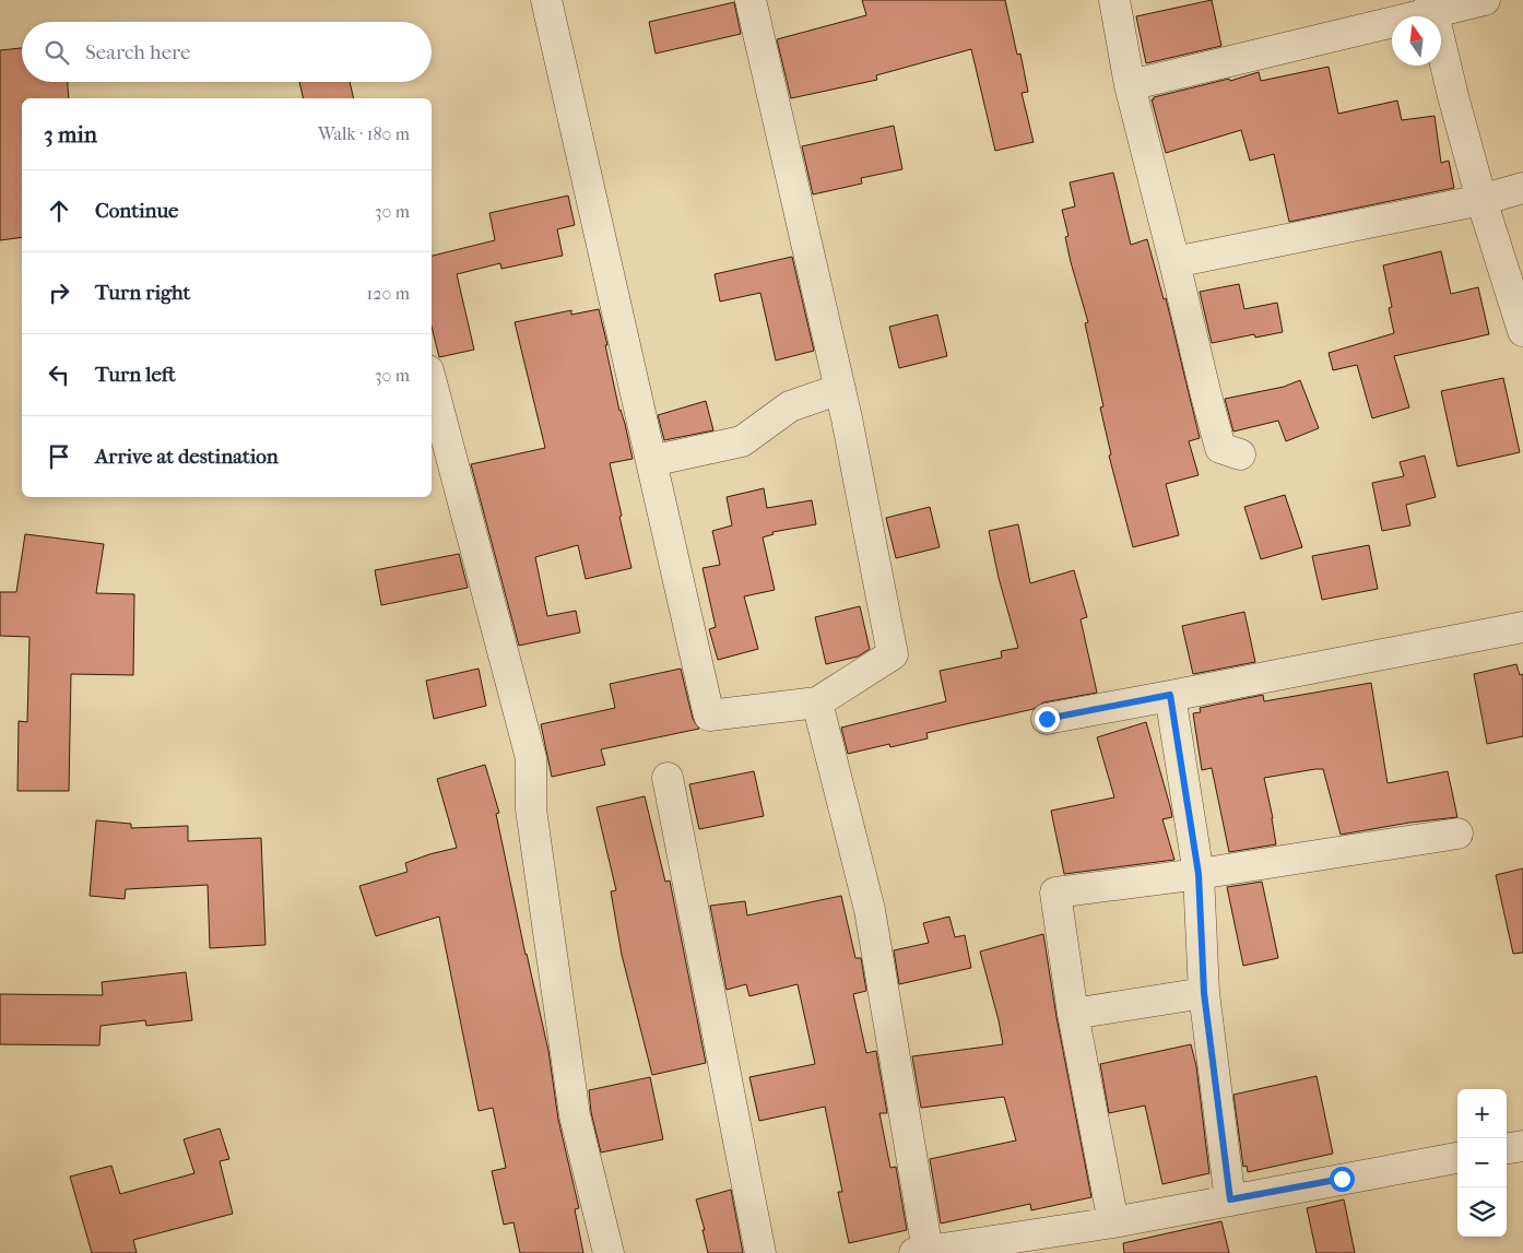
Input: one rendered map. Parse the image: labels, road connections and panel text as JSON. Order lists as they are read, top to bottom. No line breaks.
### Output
{"north":"top","page":{"search":"Search here","heading":["3 min","Walk · 180 m"],"list":[["Continue","30 m"],["Turn right","120 m"],["Turn left","30 m"],"Arrive at destination"],"map_buttons":["+","−"]}}
